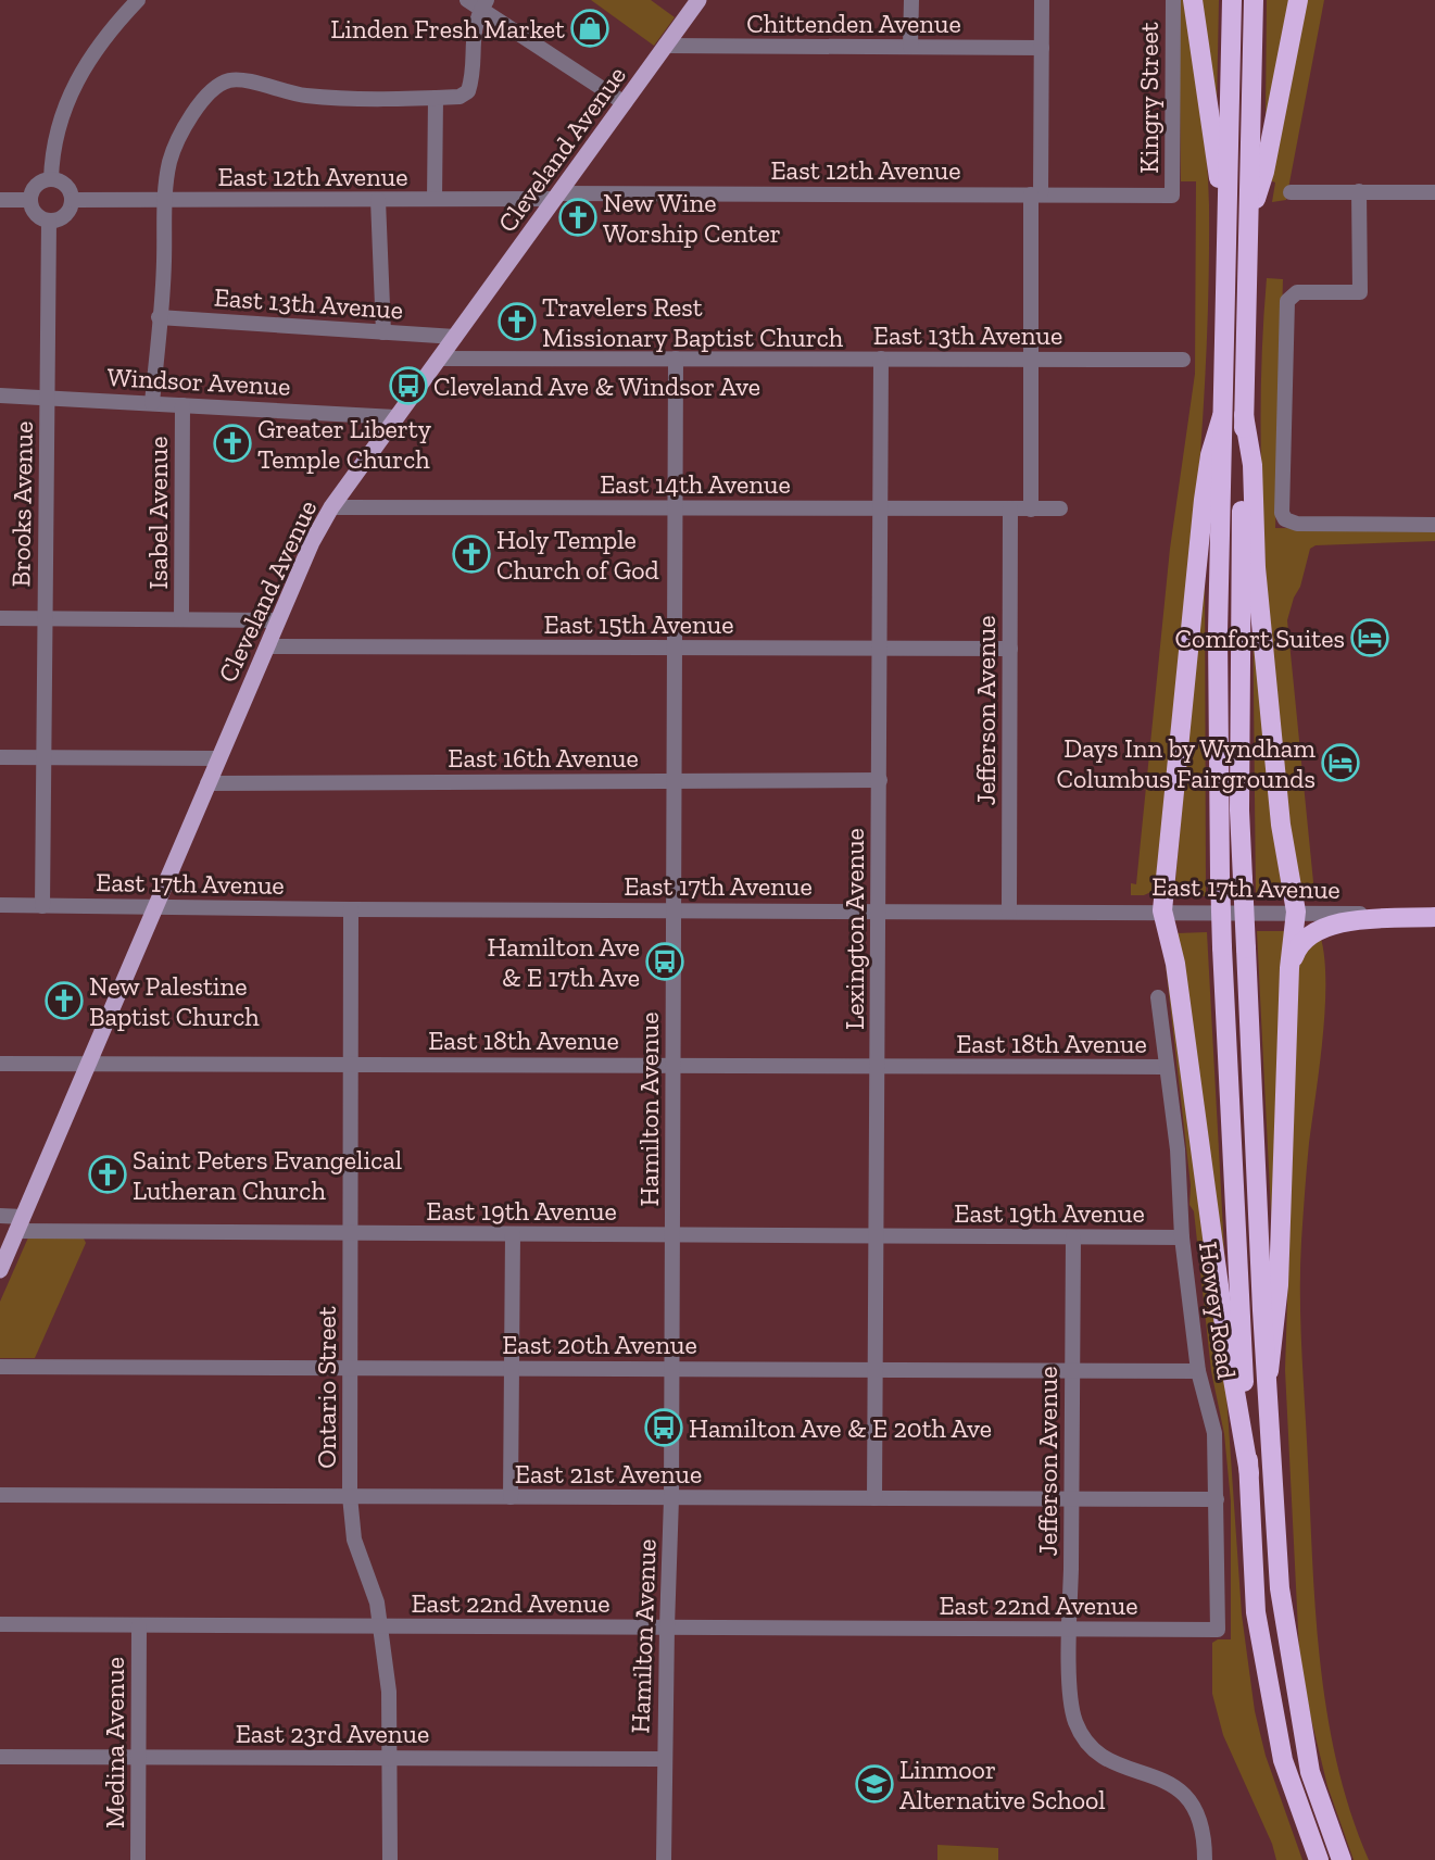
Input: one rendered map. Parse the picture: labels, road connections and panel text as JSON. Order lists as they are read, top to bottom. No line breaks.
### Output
{"streets":{"main road":["Cleveland Avenue"],"street":["Chittenden Avenue","Kingry Street","East 12th Avenue","East 13th Avenue","Windsor Avenue","East 14th Avenue","Brooks Avenue","Isabel Avenue","East 15th Avenue","Jefferson Avenue","East 16th Avenue","East 17th Avenue","Lexington Avenue","East 18th Avenue","Hamilton Avenue","East 19th Avenue","Howey Road","East 20th Avenue","Ontario Street","East 21st Avenue","East 22nd Avenue","East 23rd Avenue","Medina Avenue"]},"crossings":[["Chittenden Avenue","Cleveland Avenue"],["Kingry Street","East 12th Avenue"],["Cleveland Avenue","East 12th Avenue"],["Cleveland Avenue","East 13th Avenue"],["Cleveland Avenue","Windsor Avenue"],["Cleveland Avenue","East 14th Avenue"],["Cleveland Avenue","East 15th Avenue"],["Cleveland Avenue","East 16th Avenue"],["Cleveland Avenue","East 17th Avenue"],["Cleveland Avenue","East 18th Avenue"],["Cleveland Avenue","East 19th Avenue"],["East 12th Avenue","Brooks Avenue"],["East 13th Avenue","Lexington Avenue"],["East 13th Avenue","Hamilton Avenue"],["Windsor Avenue","Brooks Avenue"],["Windsor Avenue","Isabel Avenue"],["East 14th Avenue","Jefferson Avenue"],["East 14th Avenue","Lexington Avenue"],["East 14th Avenue","Hamilton Avenue"],["Brooks Avenue","East 17th Avenue"],["East 15th Avenue","Jefferson Avenue"],["East 15th Avenue","Lexington Avenue"],["East 15th Avenue","Hamilton Avenue"],["Jefferson Avenue","East 17th Avenue"],["Jefferson Avenue","East 19th Avenue"],["Jefferson Avenue","East 20th Avenue"],["Jefferson Avenue","East 21st Avenue"],["Jefferson Avenue","East 22nd Avenue"],["East 16th Avenue","Lexington Avenue"],["East 16th Avenue","Hamilton Avenue"],["East 17th Avenue","Lexington Avenue"],["East 17th Avenue","Hamilton Avenue"],["East 17th Avenue","Ontario Street"],["Lexington Avenue","East 18th Avenue"],["Lexington Avenue","East 19th Avenue"],["Lexington Avenue","East 20th Avenue"],["Lexington Avenue","East 21st Avenue"],["East 18th Avenue","Hamilton Avenue"],["East 18th Avenue","Howey Road"],["East 18th Avenue","Ontario Street"],["Hamilton Avenue","East 19th Avenue"],["Hamilton Avenue","East 20th Avenue"],["Hamilton Avenue","East 21st Avenue"],["Hamilton Avenue","East 22nd Avenue"],["Hamilton Avenue","East 23rd Avenue"],["East 19th Avenue","Howey Road"],["East 19th Avenue","Ontario Street"],["Howey Road","East 20th Avenue"],["Howey Road","East 21st Avenue"],["Howey Road","East 22nd Avenue"],["East 20th Avenue","Ontario Street"],["Ontario Street","East 21st Avenue"],["Ontario Street","East 22nd Avenue"],["Ontario Street","East 23rd Avenue"],["East 22nd Avenue","Medina Avenue"],["East 23rd Avenue","Medina Avenue"]],"places":{"shop":["Linden Fresh Market"],"church":["New Wine Worship Center","Travelers Rest Missionary Baptist Church","Greater Liberty Temple Church","Holy Temple Church of God","New Palestine Baptist Church","Saint Peters Evangelical Lutheran Church"],"bus stop":["Cleveland Ave & Windsor Ave","Hamilton Ave & E 17th Ave","Hamilton Ave & E 20th Ave"],"hotel":["Comfort Suites","Days Inn by Wyndham Columbus Fairgrounds"],"school or university":["Linmoor Alternative School"]}}
